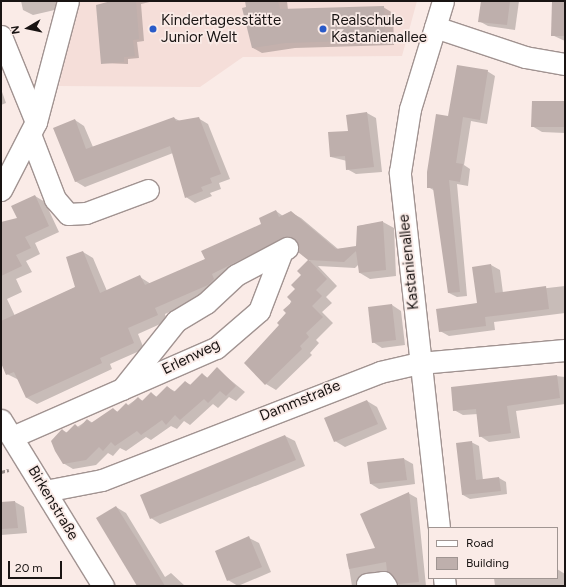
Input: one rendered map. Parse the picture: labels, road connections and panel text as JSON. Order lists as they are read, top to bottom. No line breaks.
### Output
{"streets":{"street":["Kastanienallee","Erlenweg","Dammstraße","Birkenstraße"]},"crossings":[["Kastanienallee","Dammstraße"],["Erlenweg","Birkenstraße"],["Dammstraße","Birkenstraße"]],"places":["Kindertagesstätte Junior Welt","Realschule Kastanienallee"],"legend":["Road","Building"],"scale_bar":"20 m","north":"left"}
